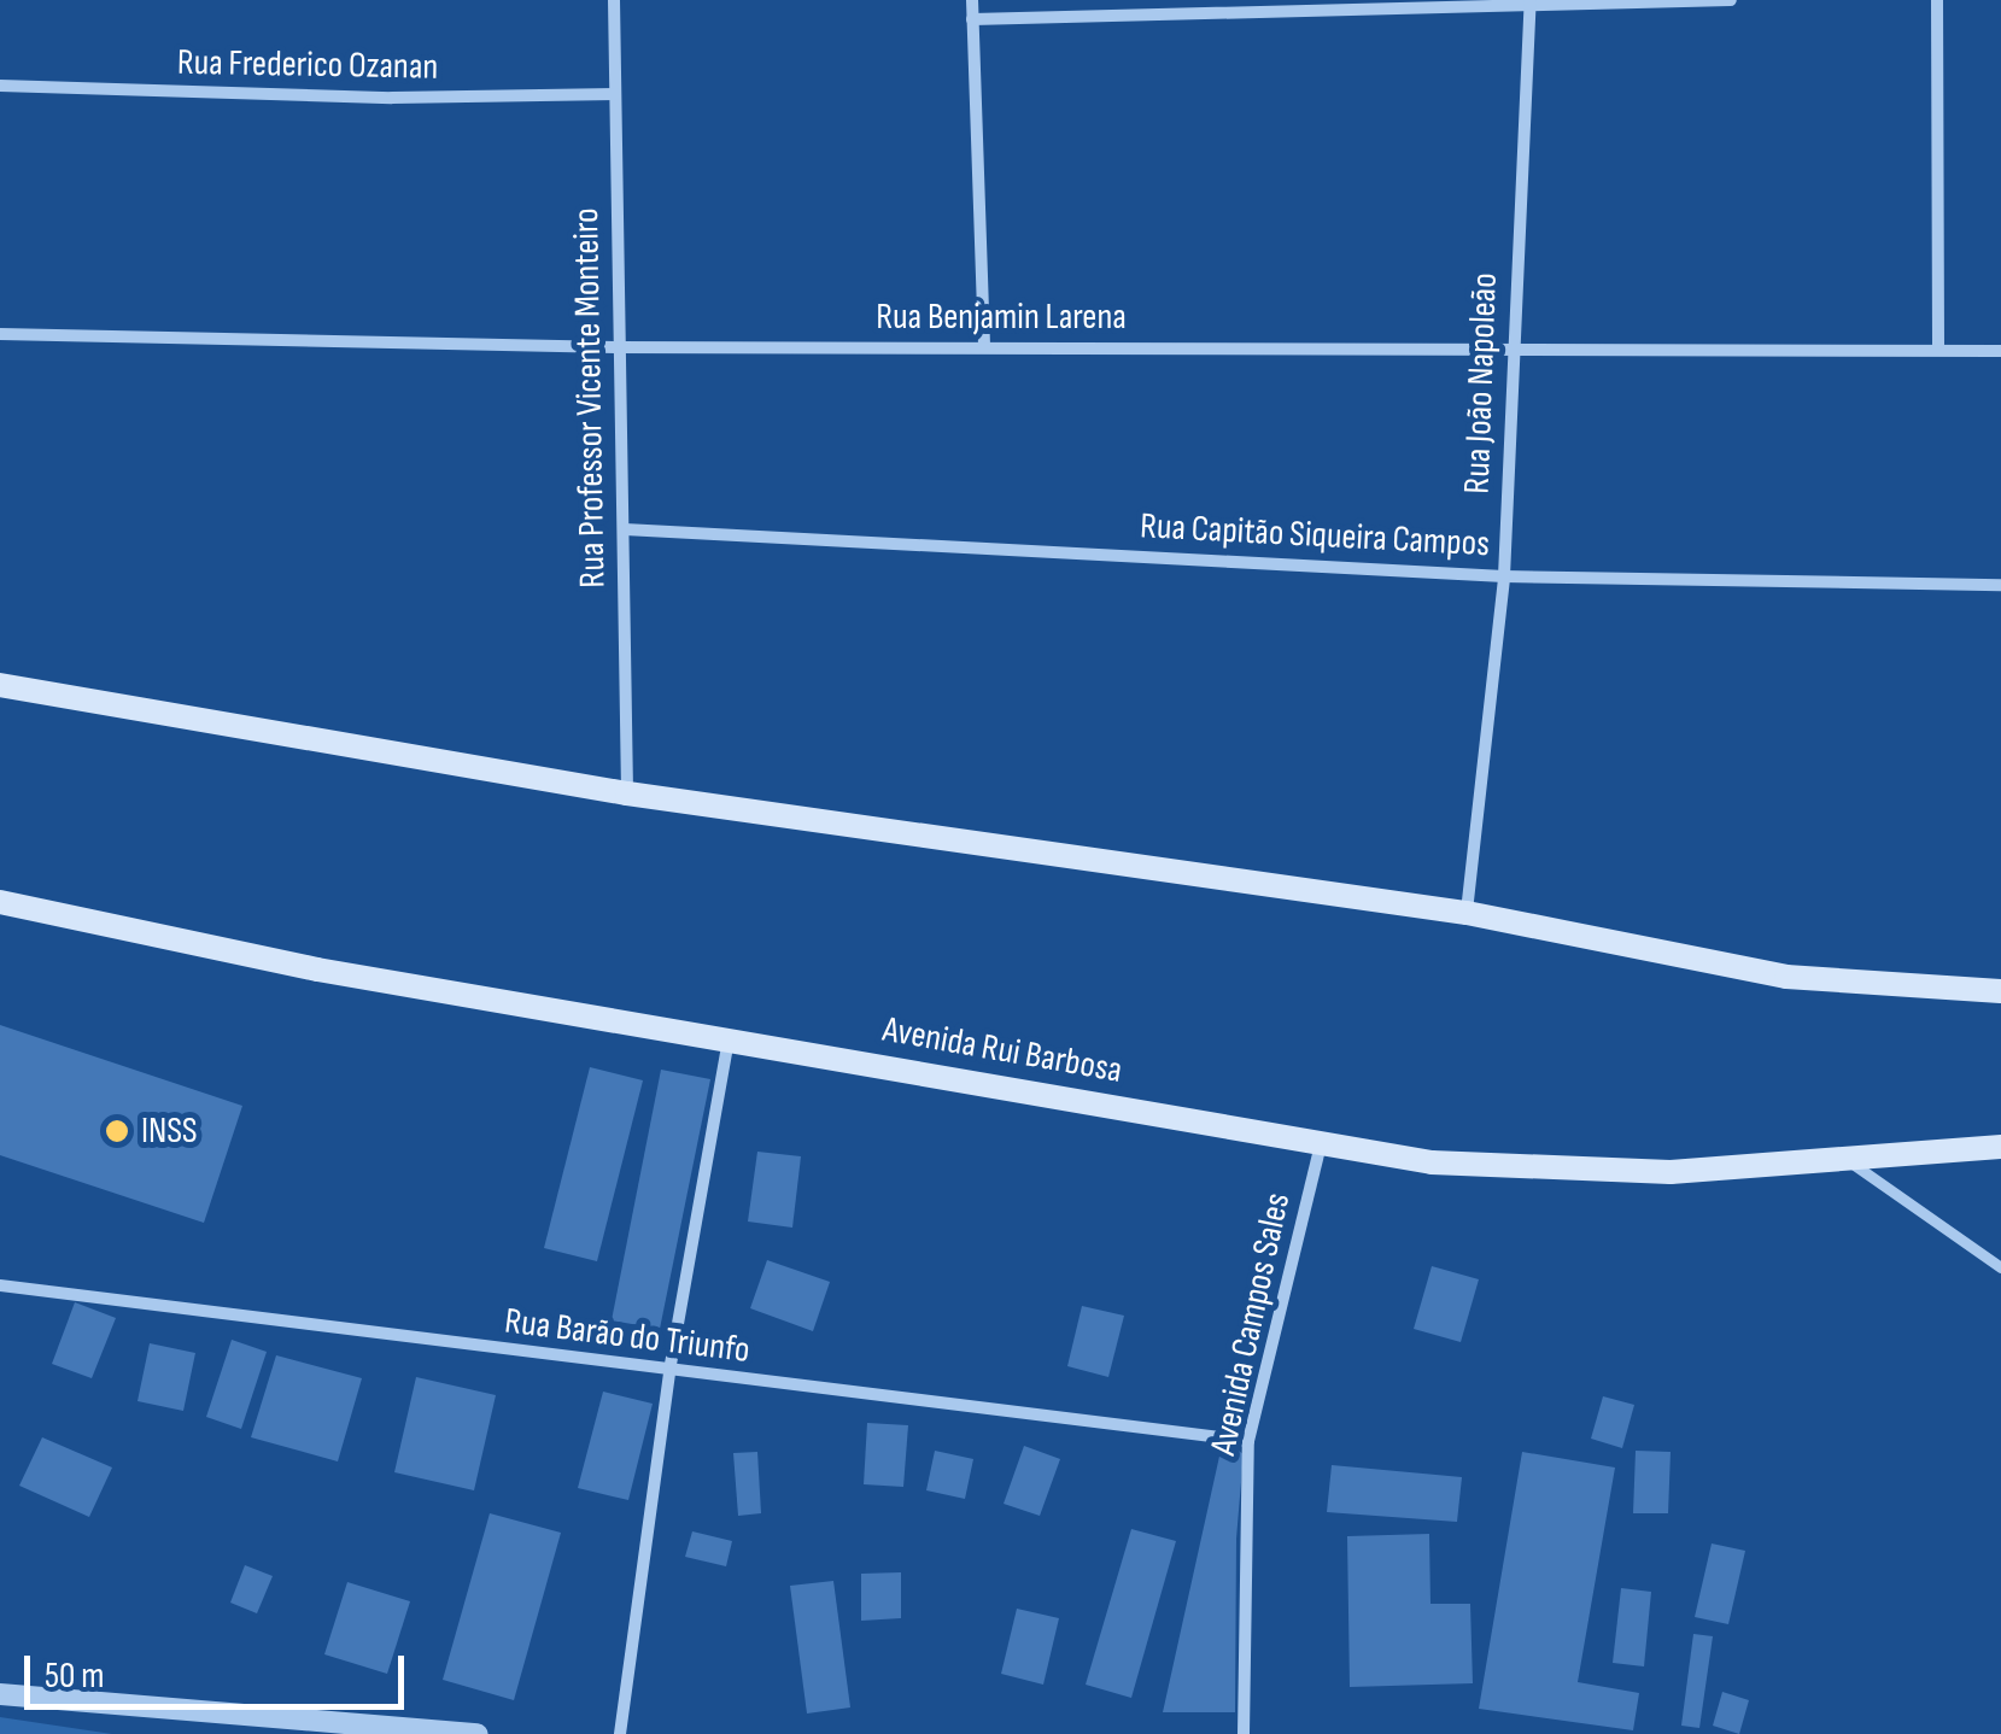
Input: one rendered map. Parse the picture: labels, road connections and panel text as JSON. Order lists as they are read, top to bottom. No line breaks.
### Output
{"streets":{"main road":["Avenida Rui Barbosa"],"street":["Rua Frederico Ozanan","Rua Benjamin Larena","Rua João Napoleão","Rua Professor Vicente Monteiro","Rua Capitão Siqueira Campos","Avenida Campos Sales","Rua Barão do Triunfo"]},"crossings":[["Rua Frederico Ozanan","Rua Professor Vicente Monteiro"],["Rua Benjamin Larena","Rua João Napoleão"],["Rua Benjamin Larena","Rua Professor Vicente Monteiro"],["Rua João Napoleão","Rua Capitão Siqueira Campos"],["Rua Professor Vicente Monteiro","Rua Capitão Siqueira Campos"],["Avenida Rui Barbosa","Avenida Campos Sales"],["Avenida Campos Sales","Rua Barão do Triunfo"]],"places":["INSS"],"scale_bar":"50 m"}
